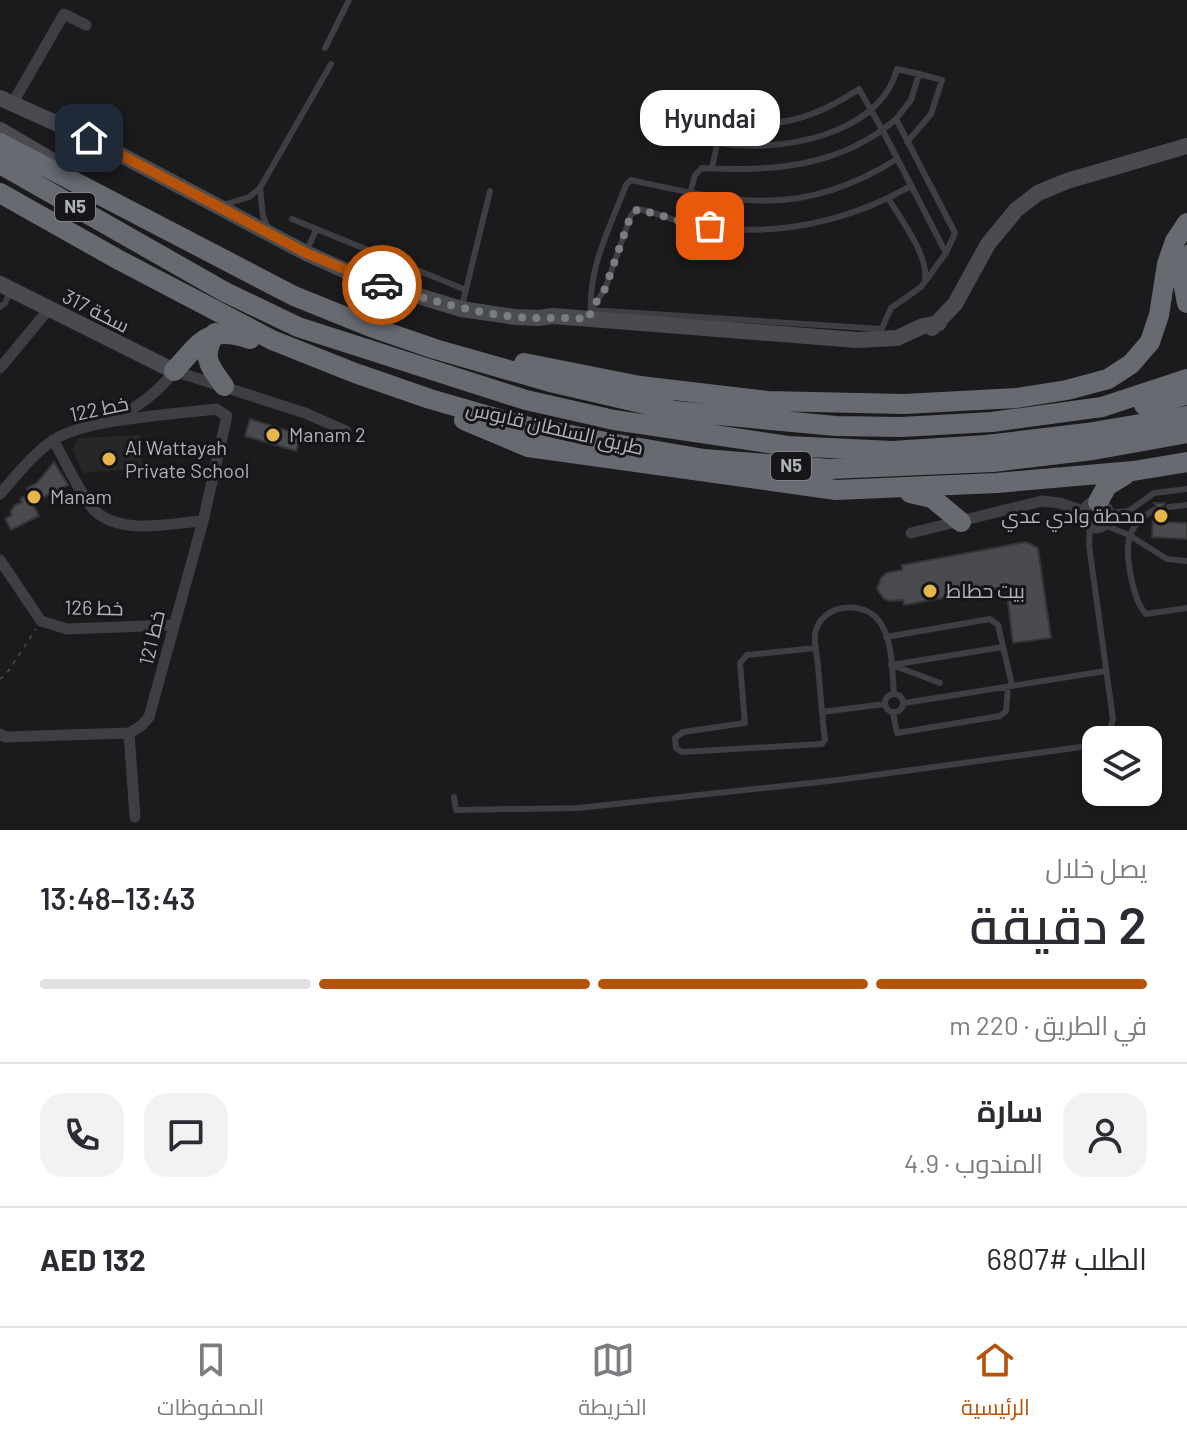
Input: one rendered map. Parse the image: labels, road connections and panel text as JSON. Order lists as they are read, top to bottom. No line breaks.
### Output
{"streets":{"highway":["N5","طريق السلطان قابوس"],"street":["سكة 317","خط 122","خط 126","خط 121"]},"crossings":[["خط 122","خط 121"],["خط 126","خط 121"]],"places":["Hyundai","Manam 2","Al Wattayah Private School","Manam","محطة وادي عدي","بيت حطاط"],"page":{"bubble":"Hyundai","heading":["2 دقيقة","يصل خلال","13:43–13:48"],"panel":["سارة","المندوب · 4.9","الطلب #6807","AED 132"],"bar":"في الطريق · 220 m","tabs":["الرئيسية","الخريطة","المحفوظات"]}}
